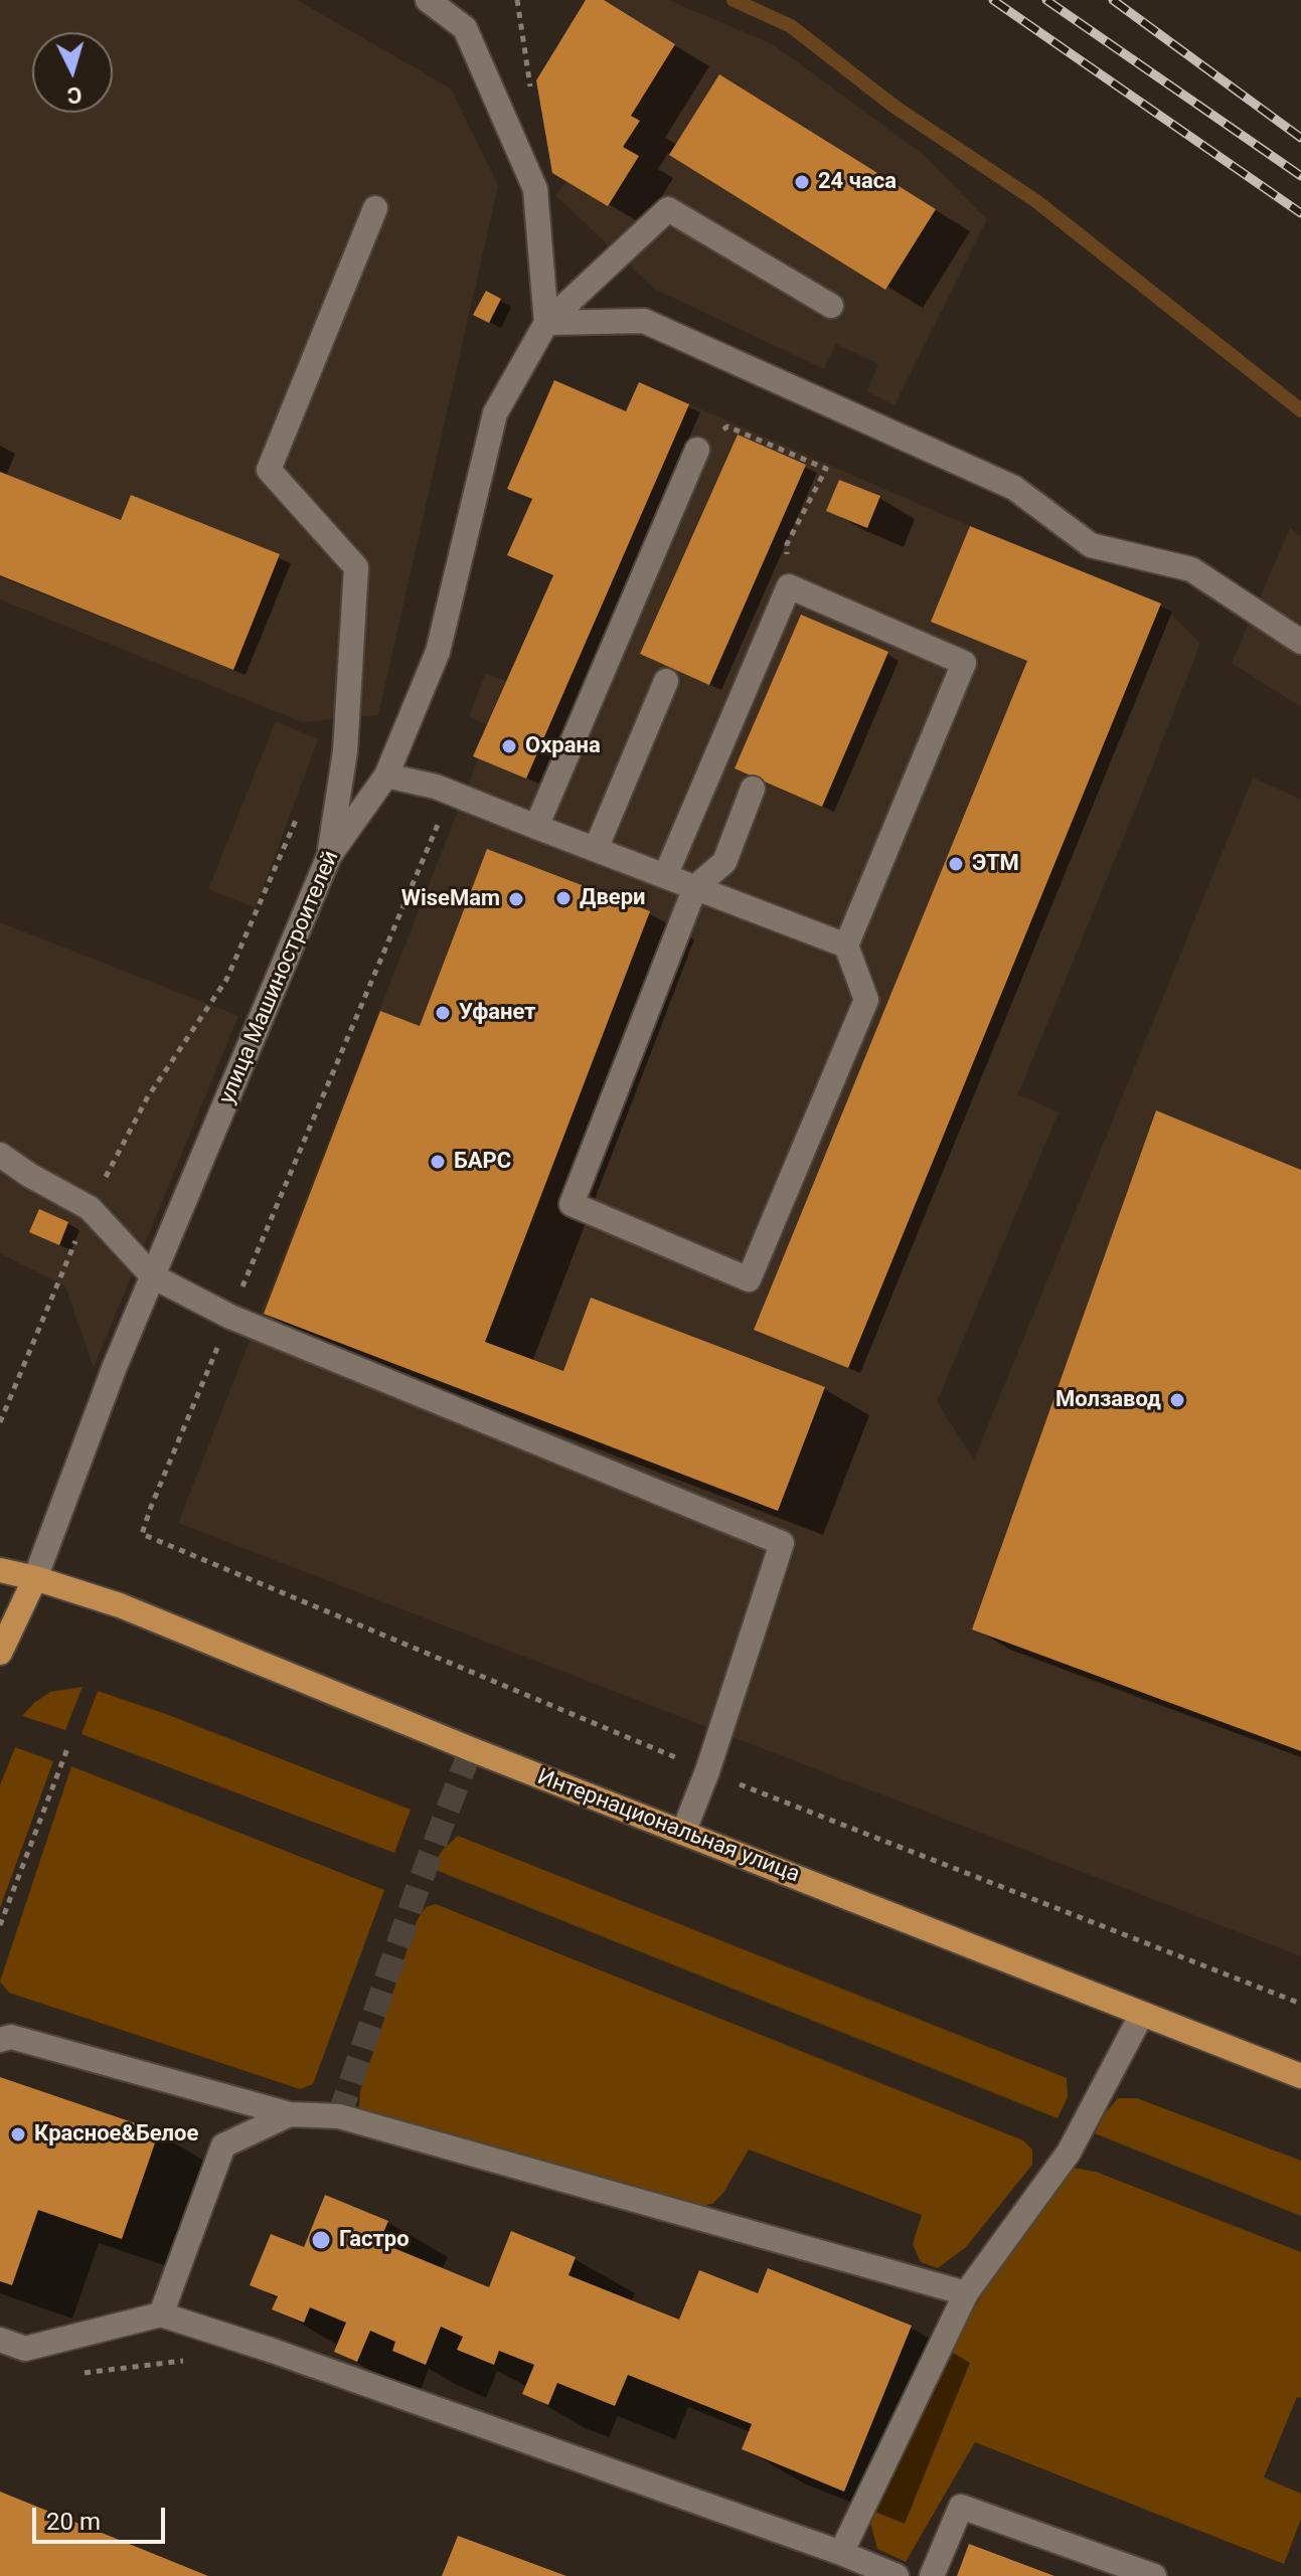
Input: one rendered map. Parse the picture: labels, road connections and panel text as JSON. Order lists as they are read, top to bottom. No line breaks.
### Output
{"streets":{"main road":["улица Машиностроителей","Интернациональная улица"]},"crossings":[["улица Машиностроителей","Интернациональная улица"]],"places":["24 часа","Охрана","ЭТМ","Двери","WiseMam","Уфанет","БАРС","Молзавод","Красное&Белое","Гастро"],"scale_bar":"20 m","north":"bottom"}
